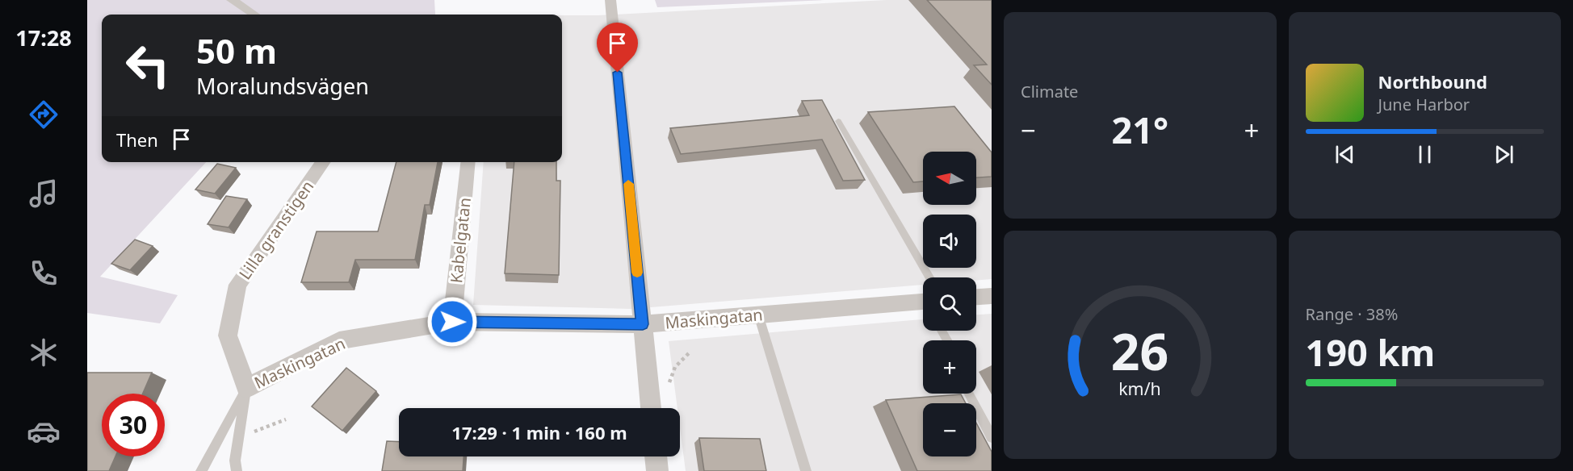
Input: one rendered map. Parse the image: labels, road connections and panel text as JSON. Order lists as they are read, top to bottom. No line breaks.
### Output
{"streets":{"street":["Lilla granstigen","Kabelgatan","Maskingatan"]},"crossings":[["Lilla granstigen","Maskingatan"],["Kabelgatan","Maskingatan"]],"north":"left","page":{"tabs":"17:28","tile":["Climate",["Range · 38%","190 km"]],"turn":["50 m","Moralundsvägen"],"song":["Northbound","June Harbor"],"heat":["−","21°","+"],"then":"Then","map_buttons":["+","−"],"limit":"30","trip":"17:29 · 1 min · 160 m","gauge":["26","km/h"]}}
